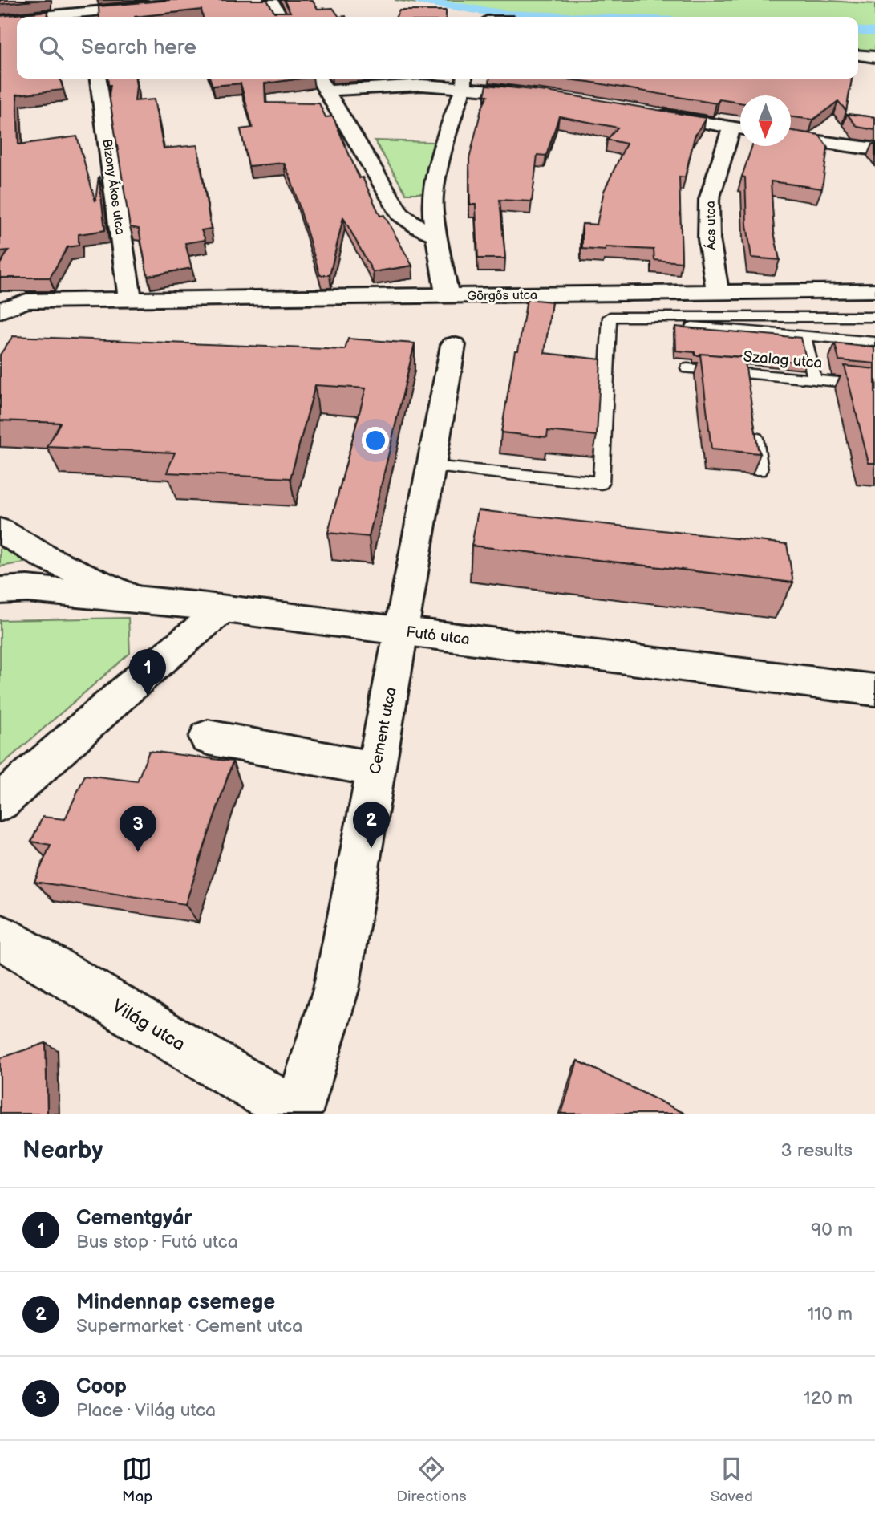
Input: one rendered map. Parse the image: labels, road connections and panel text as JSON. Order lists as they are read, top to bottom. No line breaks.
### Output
{"streets":{"street":["Bizony Ákos utca","Ács utca","Görgős utca","Futó utca","Cement utca","Világ utca"],"lane":["Szalag utca"]},"crossings":[["Bizony Ákos utca","Görgős utca"],["Ács utca","Görgős utca"],["Futó utca","Cement utca"],["Cement utca","Világ utca"]],"north":"bottom","page":{"search":"Search here","pins":["1","2","3"],"heading":["Nearby","3 results"],"list":[{"mark":"1","name":"Cementgyár","note":"Bus stop · Futó utca","value":"90 m"},{"mark":"2","name":"Mindennap csemege","note":"Supermarket · Cement utca","value":"110 m"},{"mark":"3","name":"Coop","note":"Place · Világ utca","value":"120 m"}],"nav":["Map","Directions","Saved"]}}
